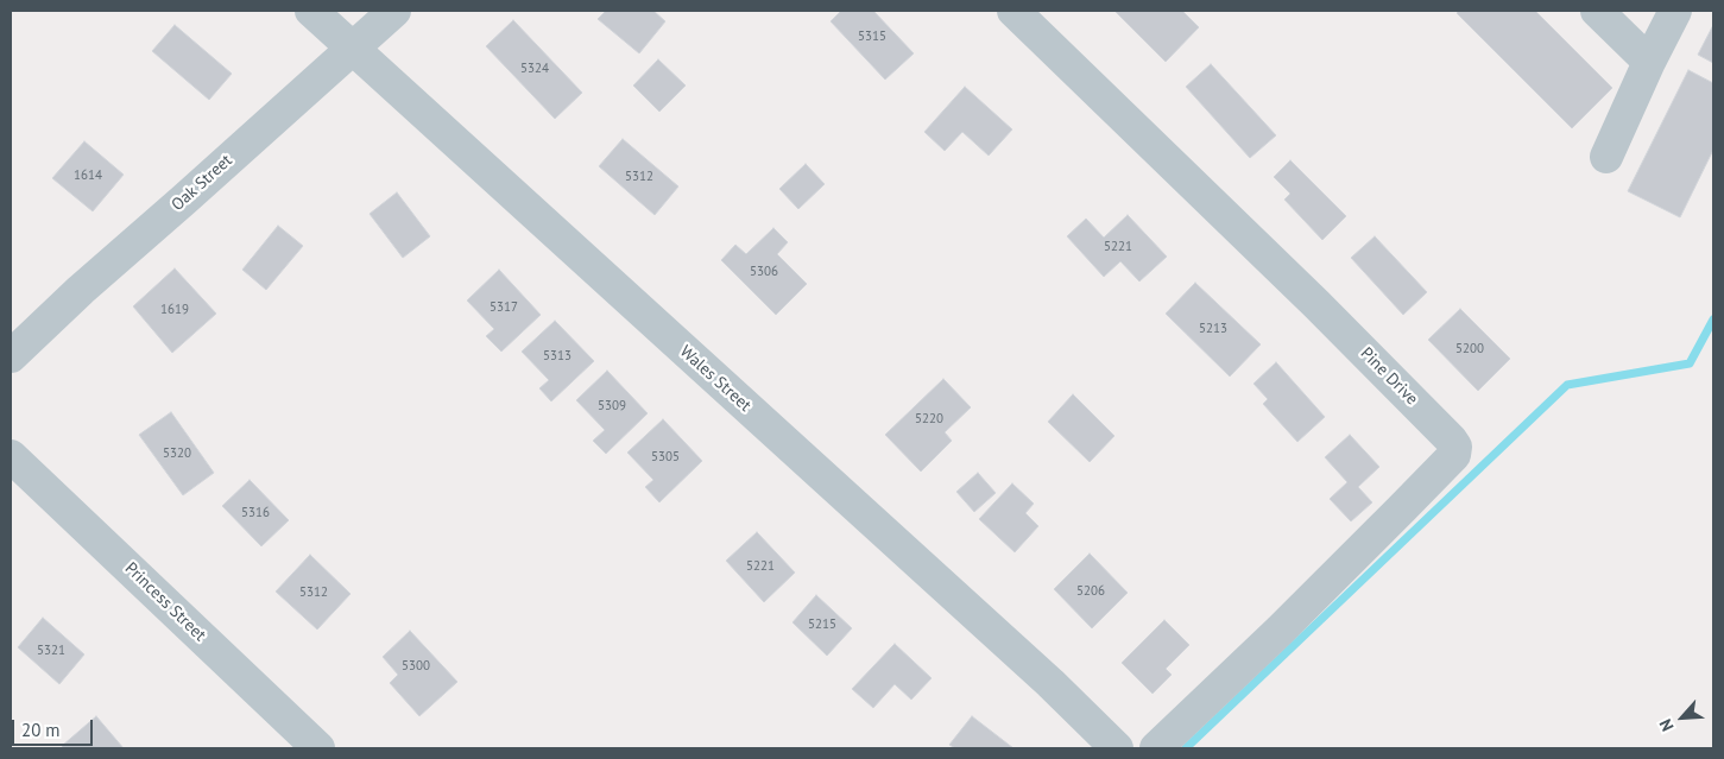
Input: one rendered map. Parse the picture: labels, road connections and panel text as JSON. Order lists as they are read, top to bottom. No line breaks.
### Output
{"streets":{"street":["Oak Street","Pine Drive","Wales Street","Princess Street"]},"crossings":[["Oak Street","Wales Street"]],"house_numbers":["5315","5324","1614","5312","5221","5306","5317","1619","5213","5200","5313","5309","5220","5320","5305","5316","5221","5206","5312","5215","5321","5300"],"scale_bar":"20 m","north":"bottom left"}
